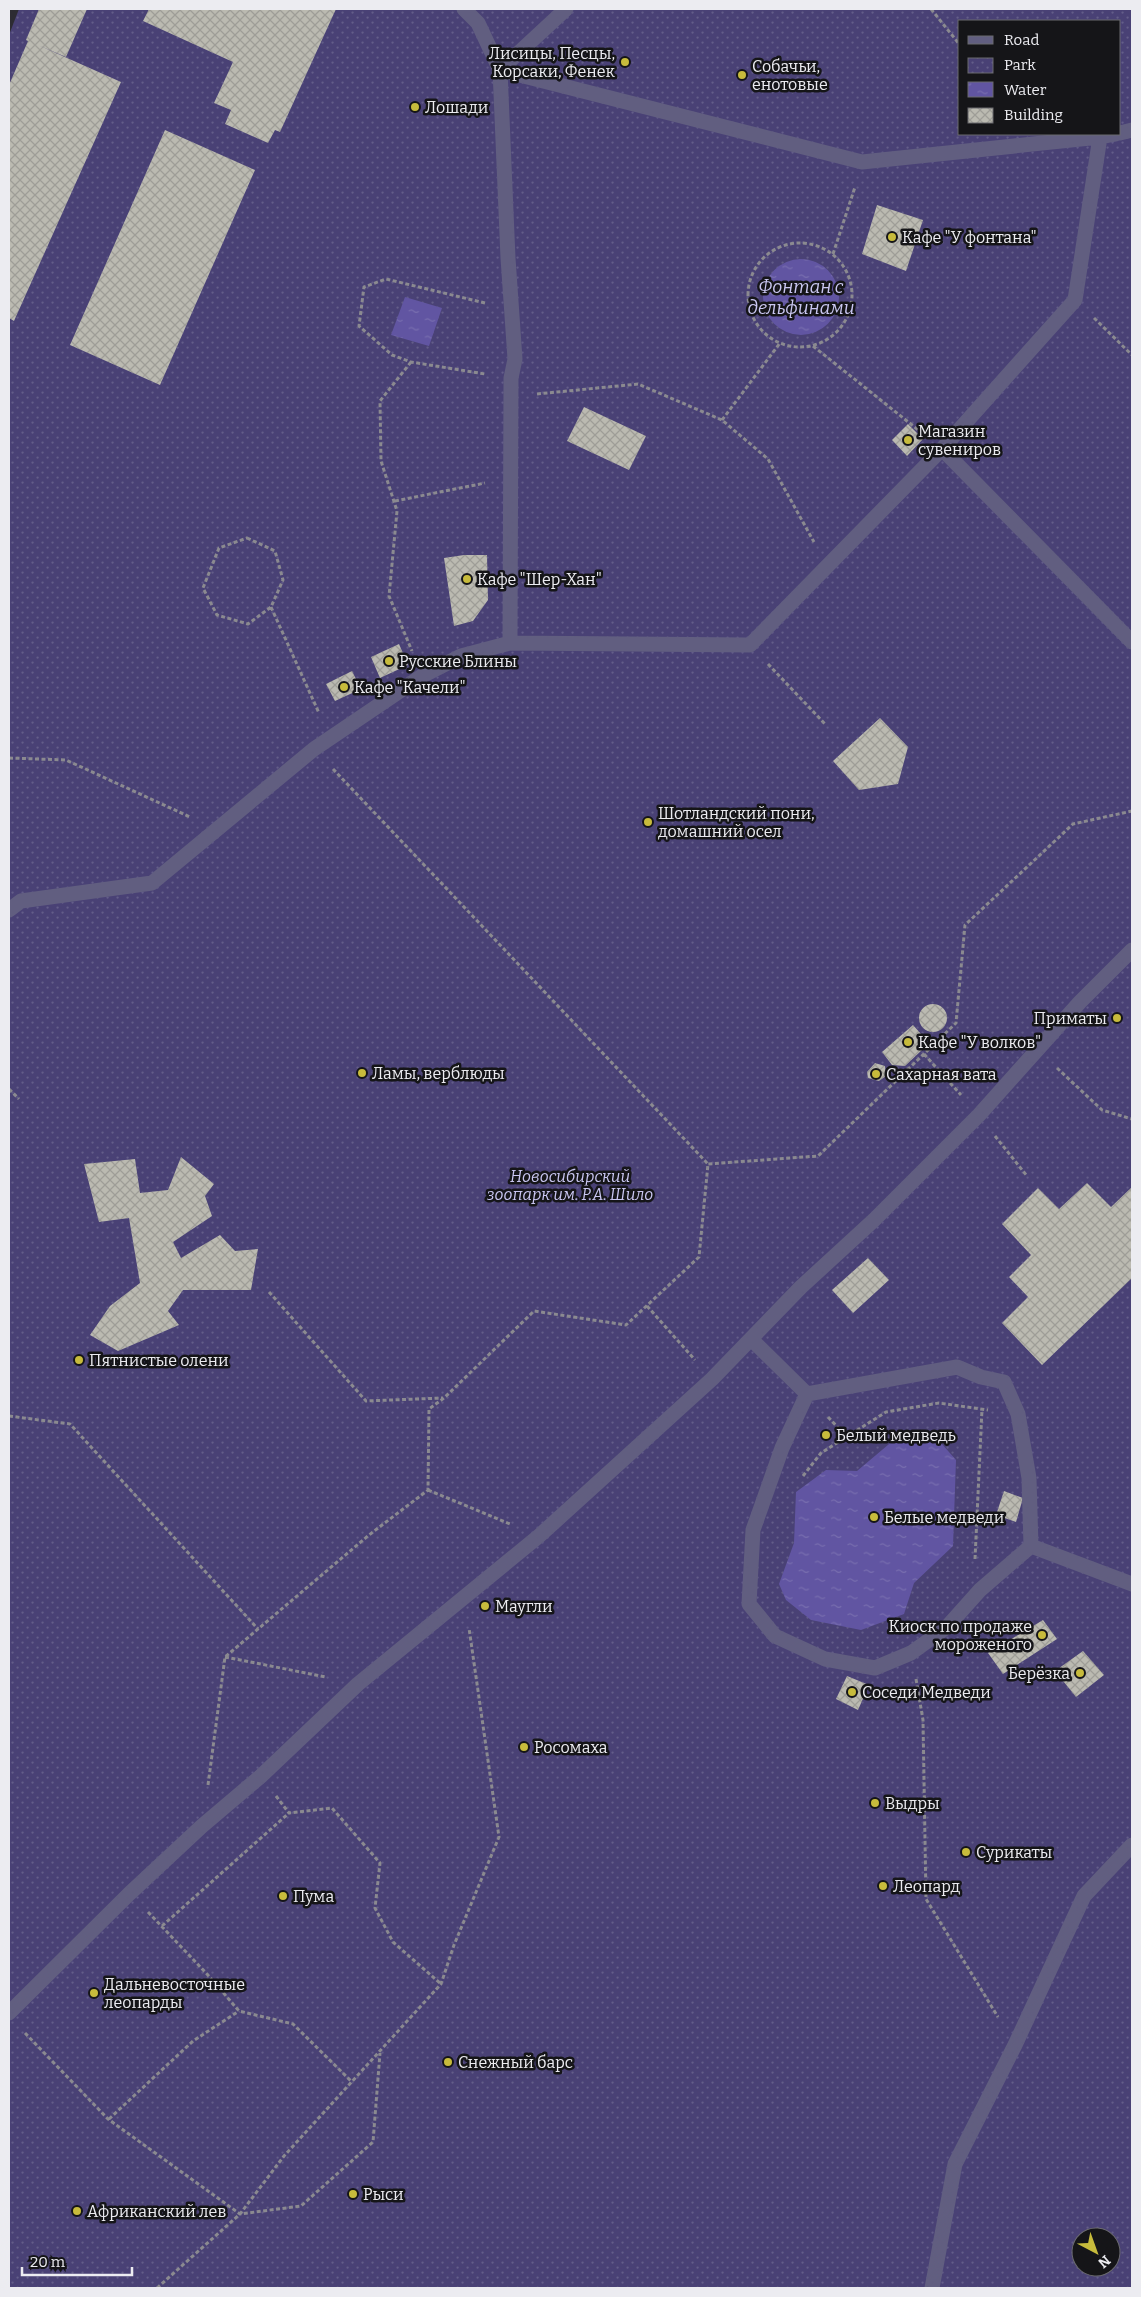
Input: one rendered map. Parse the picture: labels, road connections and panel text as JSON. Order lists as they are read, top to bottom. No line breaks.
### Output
{"water":["Фонтан с дельфинами"],"parks":["Новосибирский зоопарк им. Р.А. Шило"],"places":["Лисицы, Песцы, Корсаки, Фенек","Собачьи, енотовые","Лошади","Кафе \"У фонтана\"","Магазин сувениров","Кафе \"Шер-Хан\"","Русские Блины","Кафе \"Качели\"","Шотландский пони, домашний осел","Приматы","Кафе \"У волков\"","Ламы, верблюды","Сахарная вата","Пятнистые олени","Белый медведь","Белые медведи","Маугли","Киоск по продаже мороженого","Берёзка","Соседи Медведи","Росомаха","Выдры","Сурикаты","Леопард","Пума","Дальневосточные леопарды","Снежный барс","Рыси","Африканский лев"],"legend":["Road","Park","Water","Building"],"scale_bar":"20 m","north":"bottom right"}
